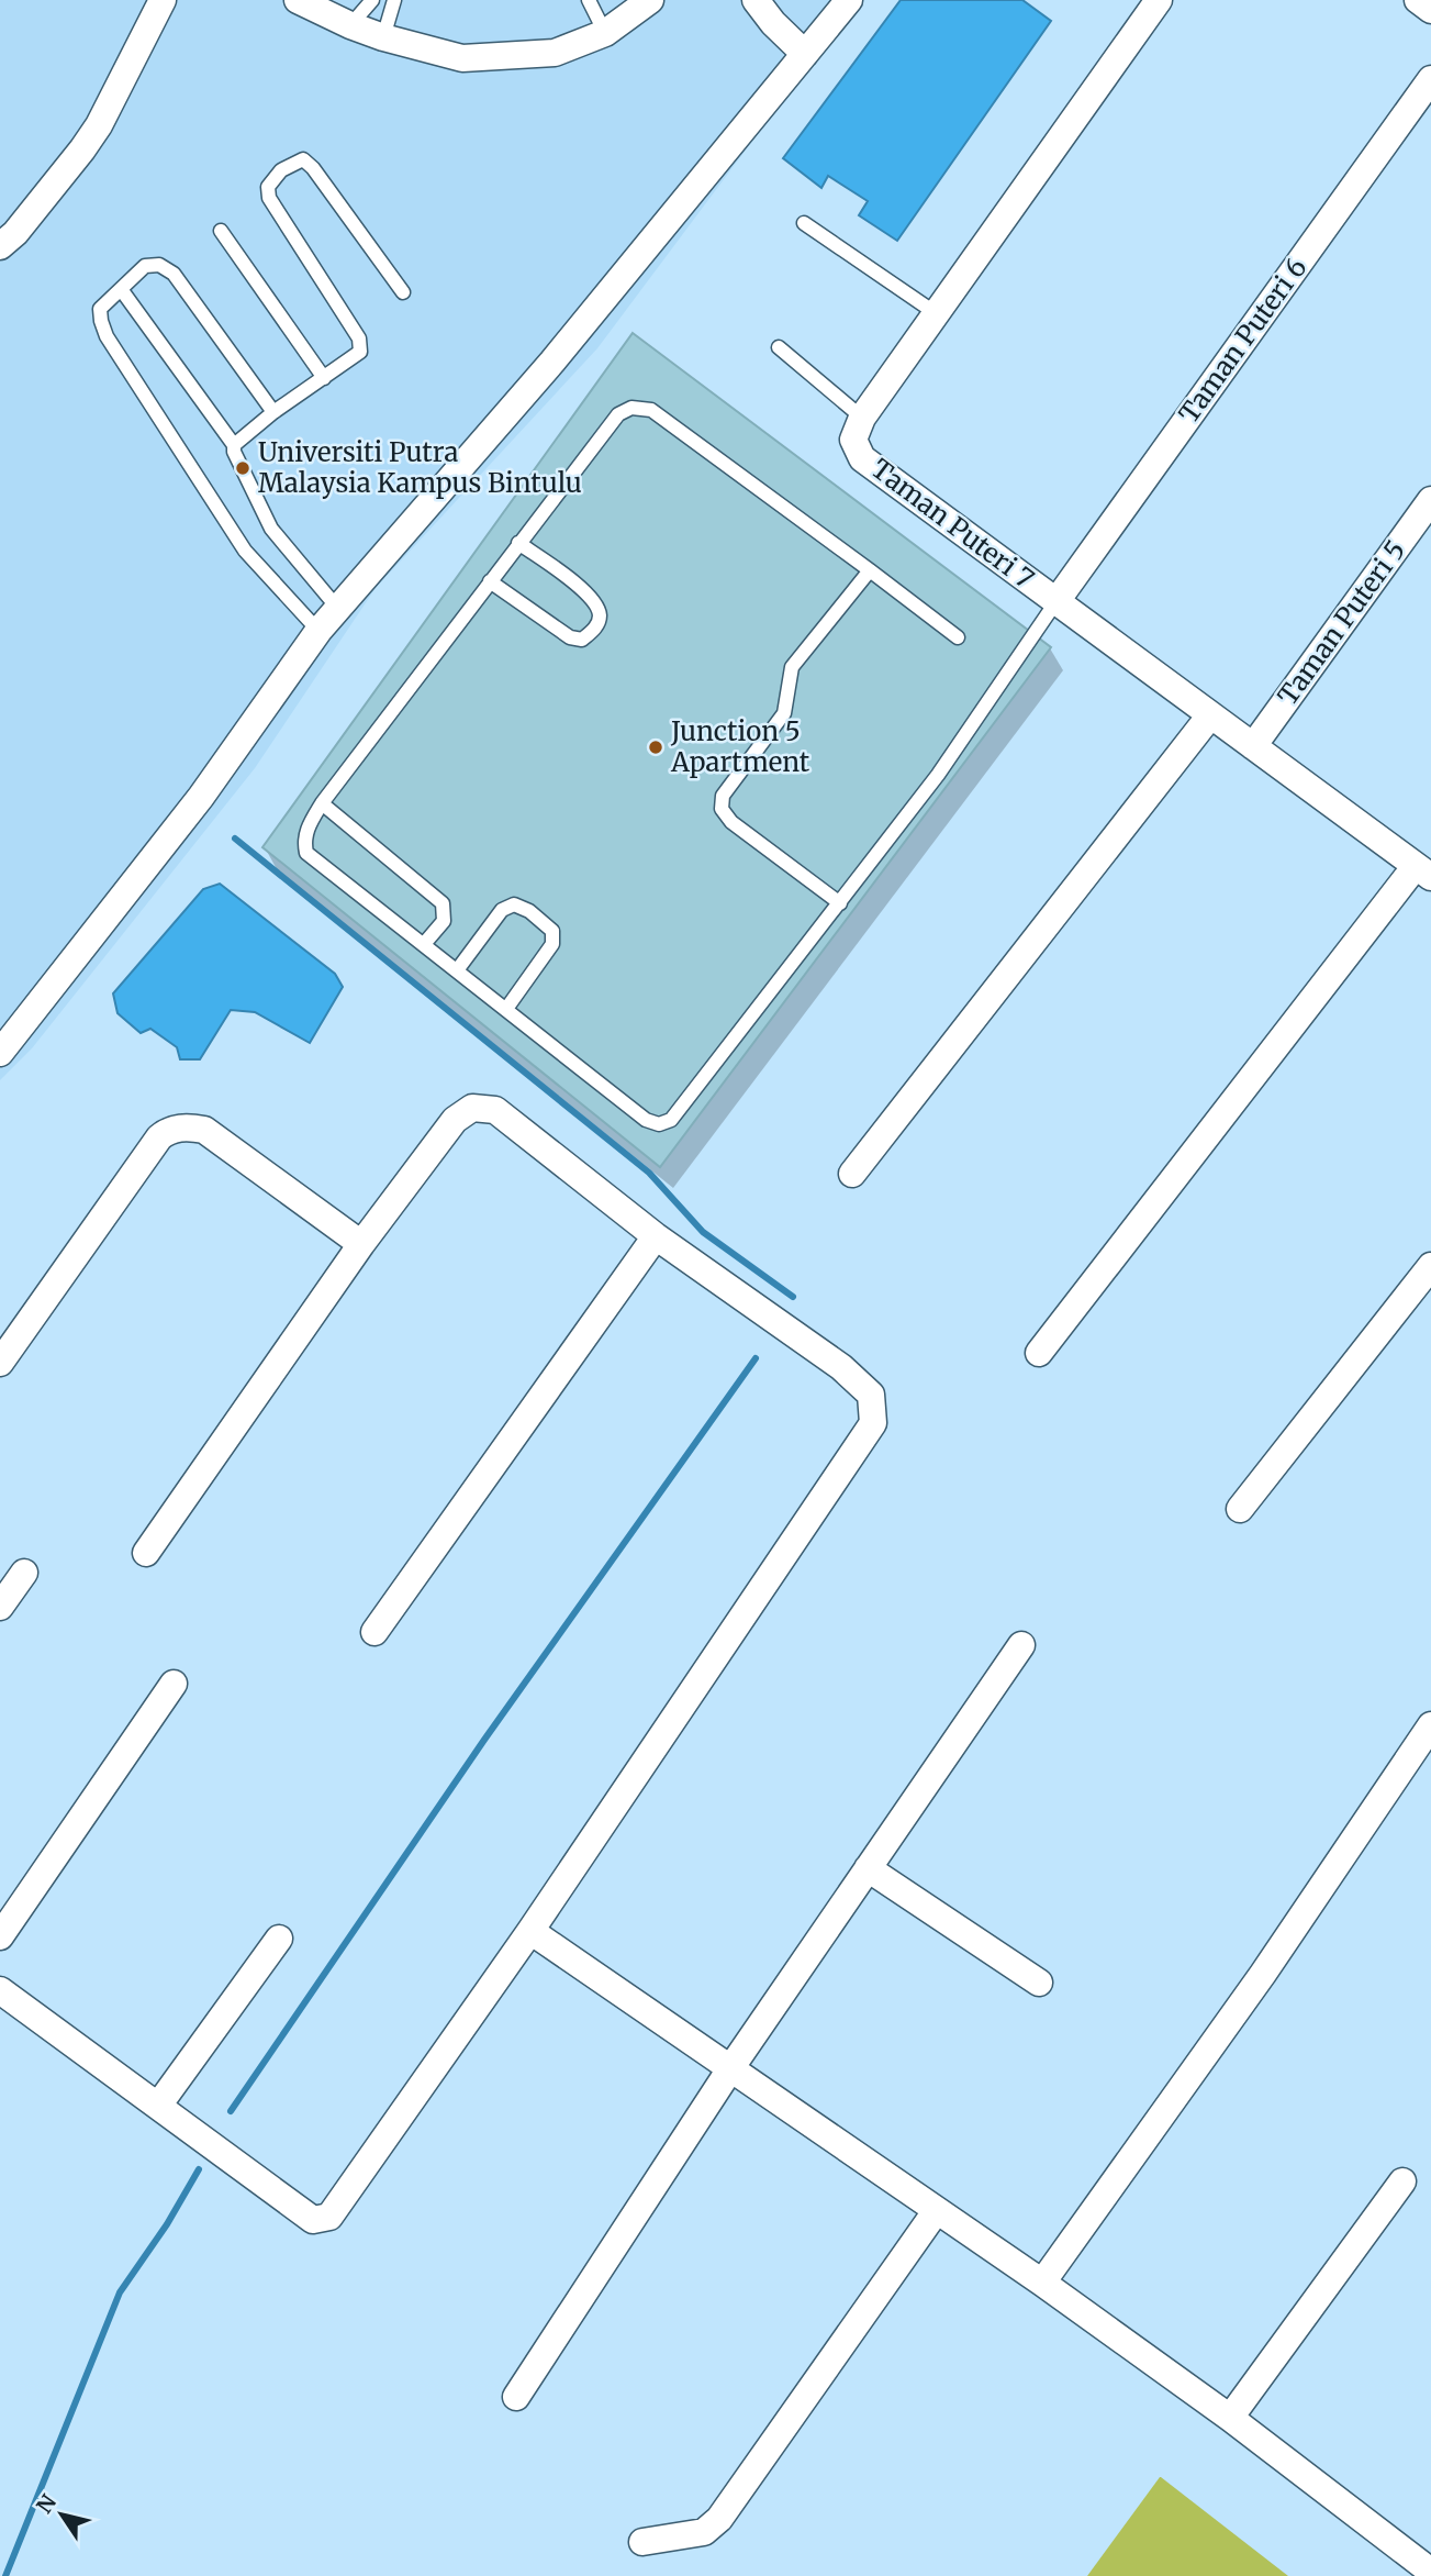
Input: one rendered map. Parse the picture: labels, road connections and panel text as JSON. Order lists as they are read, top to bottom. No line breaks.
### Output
{"streets":{"street":["Taman Puteri 6","Taman Puteri 7","Taman Puteri 5"]},"crossings":[["Taman Puteri 6","Taman Puteri 7"],["Taman Puteri 7","Taman Puteri 5"]],"places":["Universiti Putra Malaysia Kampus Bintulu","Junction 5 Apartment"],"north":"top left"}
